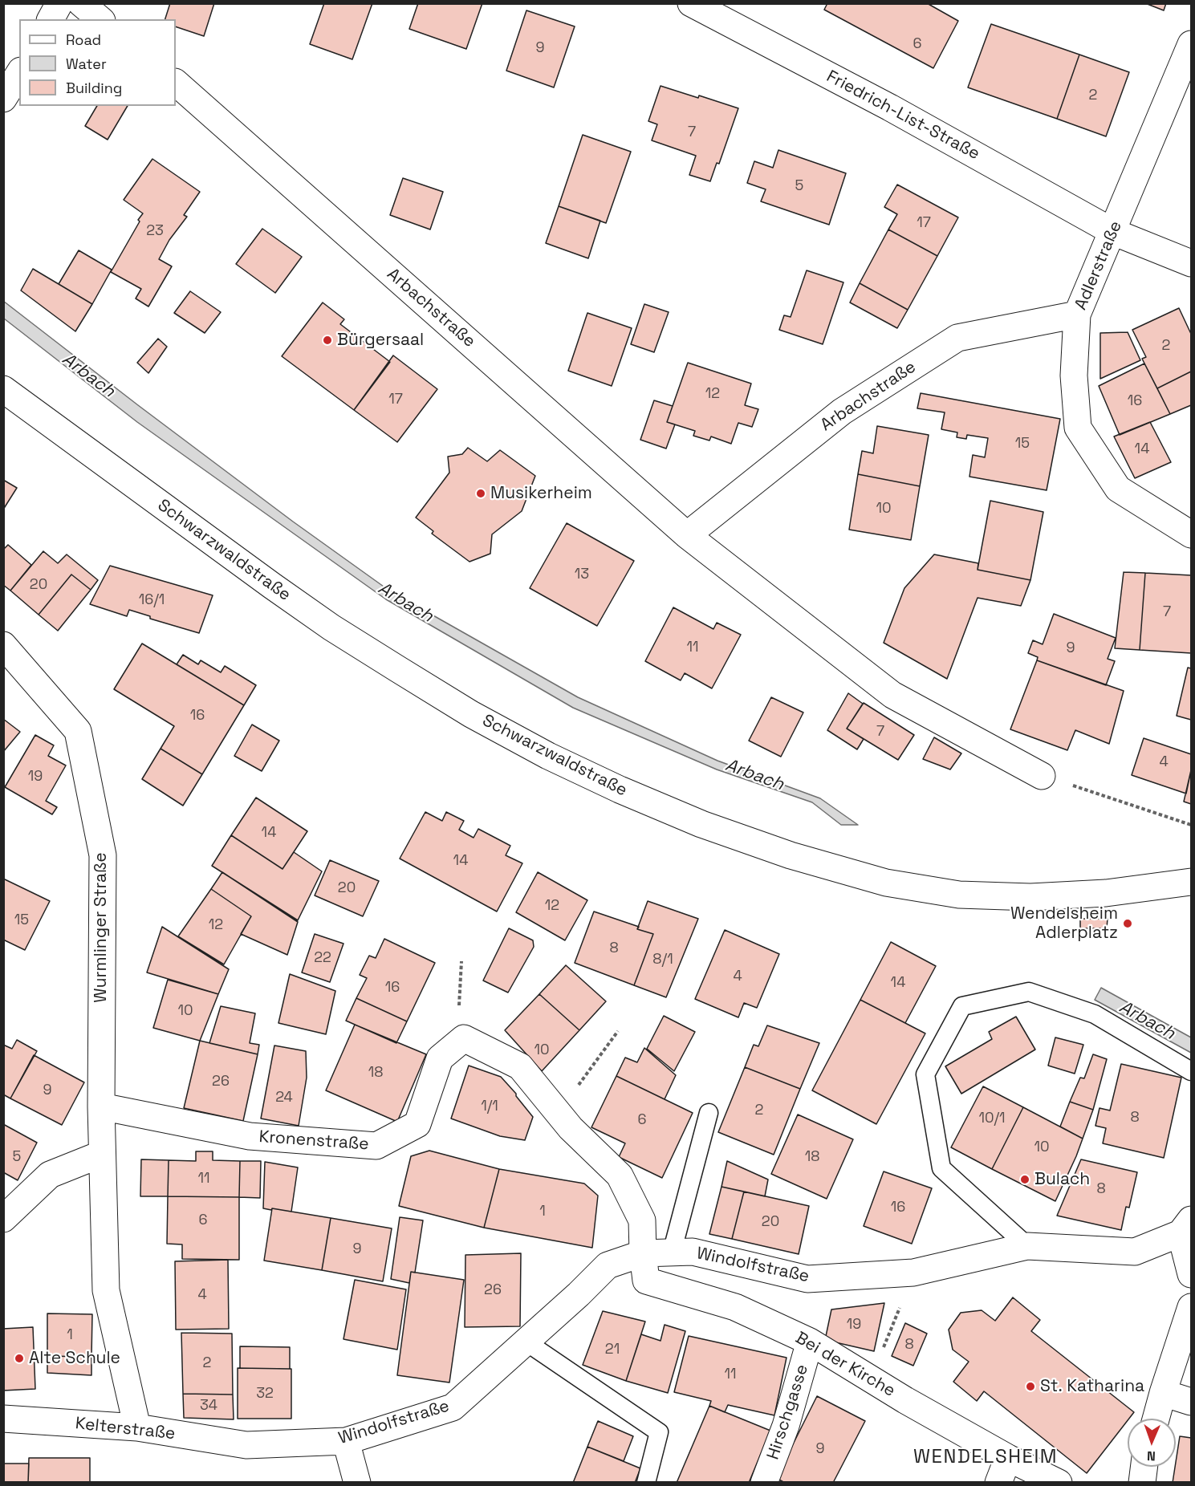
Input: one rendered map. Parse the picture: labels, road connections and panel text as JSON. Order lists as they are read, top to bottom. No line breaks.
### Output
{"streets":{"street":["Friedrich-List-Straße","Adlerstraße","Arbachstraße","Schwarzwaldstraße","Wurmlinger Straße","Kronenstraße","Windolfstraße","Bei der Kirche","Hirschgasse","Kelterstraße"]},"crossings":[["Friedrich-List-Straße","Adlerstraße"],["Adlerstraße","Arbachstraße"],["Wurmlinger Straße","Kronenstraße"],["Wurmlinger Straße","Kelterstraße"],["Kronenstraße","Windolfstraße"],["Kronenstraße","Bei der Kirche"],["Windolfstraße","Bei der Kirche"],["Windolfstraße","Kelterstraße"],["Bei der Kirche","Hirschgasse"]],"districts":["WENDELSHEIM"],"water":["Arbach"],"places":["Bürgersaal","Musikerheim","Wendelsheim Adlerplatz","Bulach","Alte Schule","St. Katharina"],"house_numbers":["6","9","2","7","5","17","23","2","12","17","16","15","14","10","13","20","16/1","7","11","9","16","7","4","19","14","14","20","12","15","12","8","22","8/1","4","14","16","10","10","18","26","9","24","1/1","2","8","10/1","6","10","5","18","11","8","16","1","6","20","9","26","4","19","1","8","21","2","11","32","34","9"],"legend":["Road","Water","Building"],"north":"bottom"}
